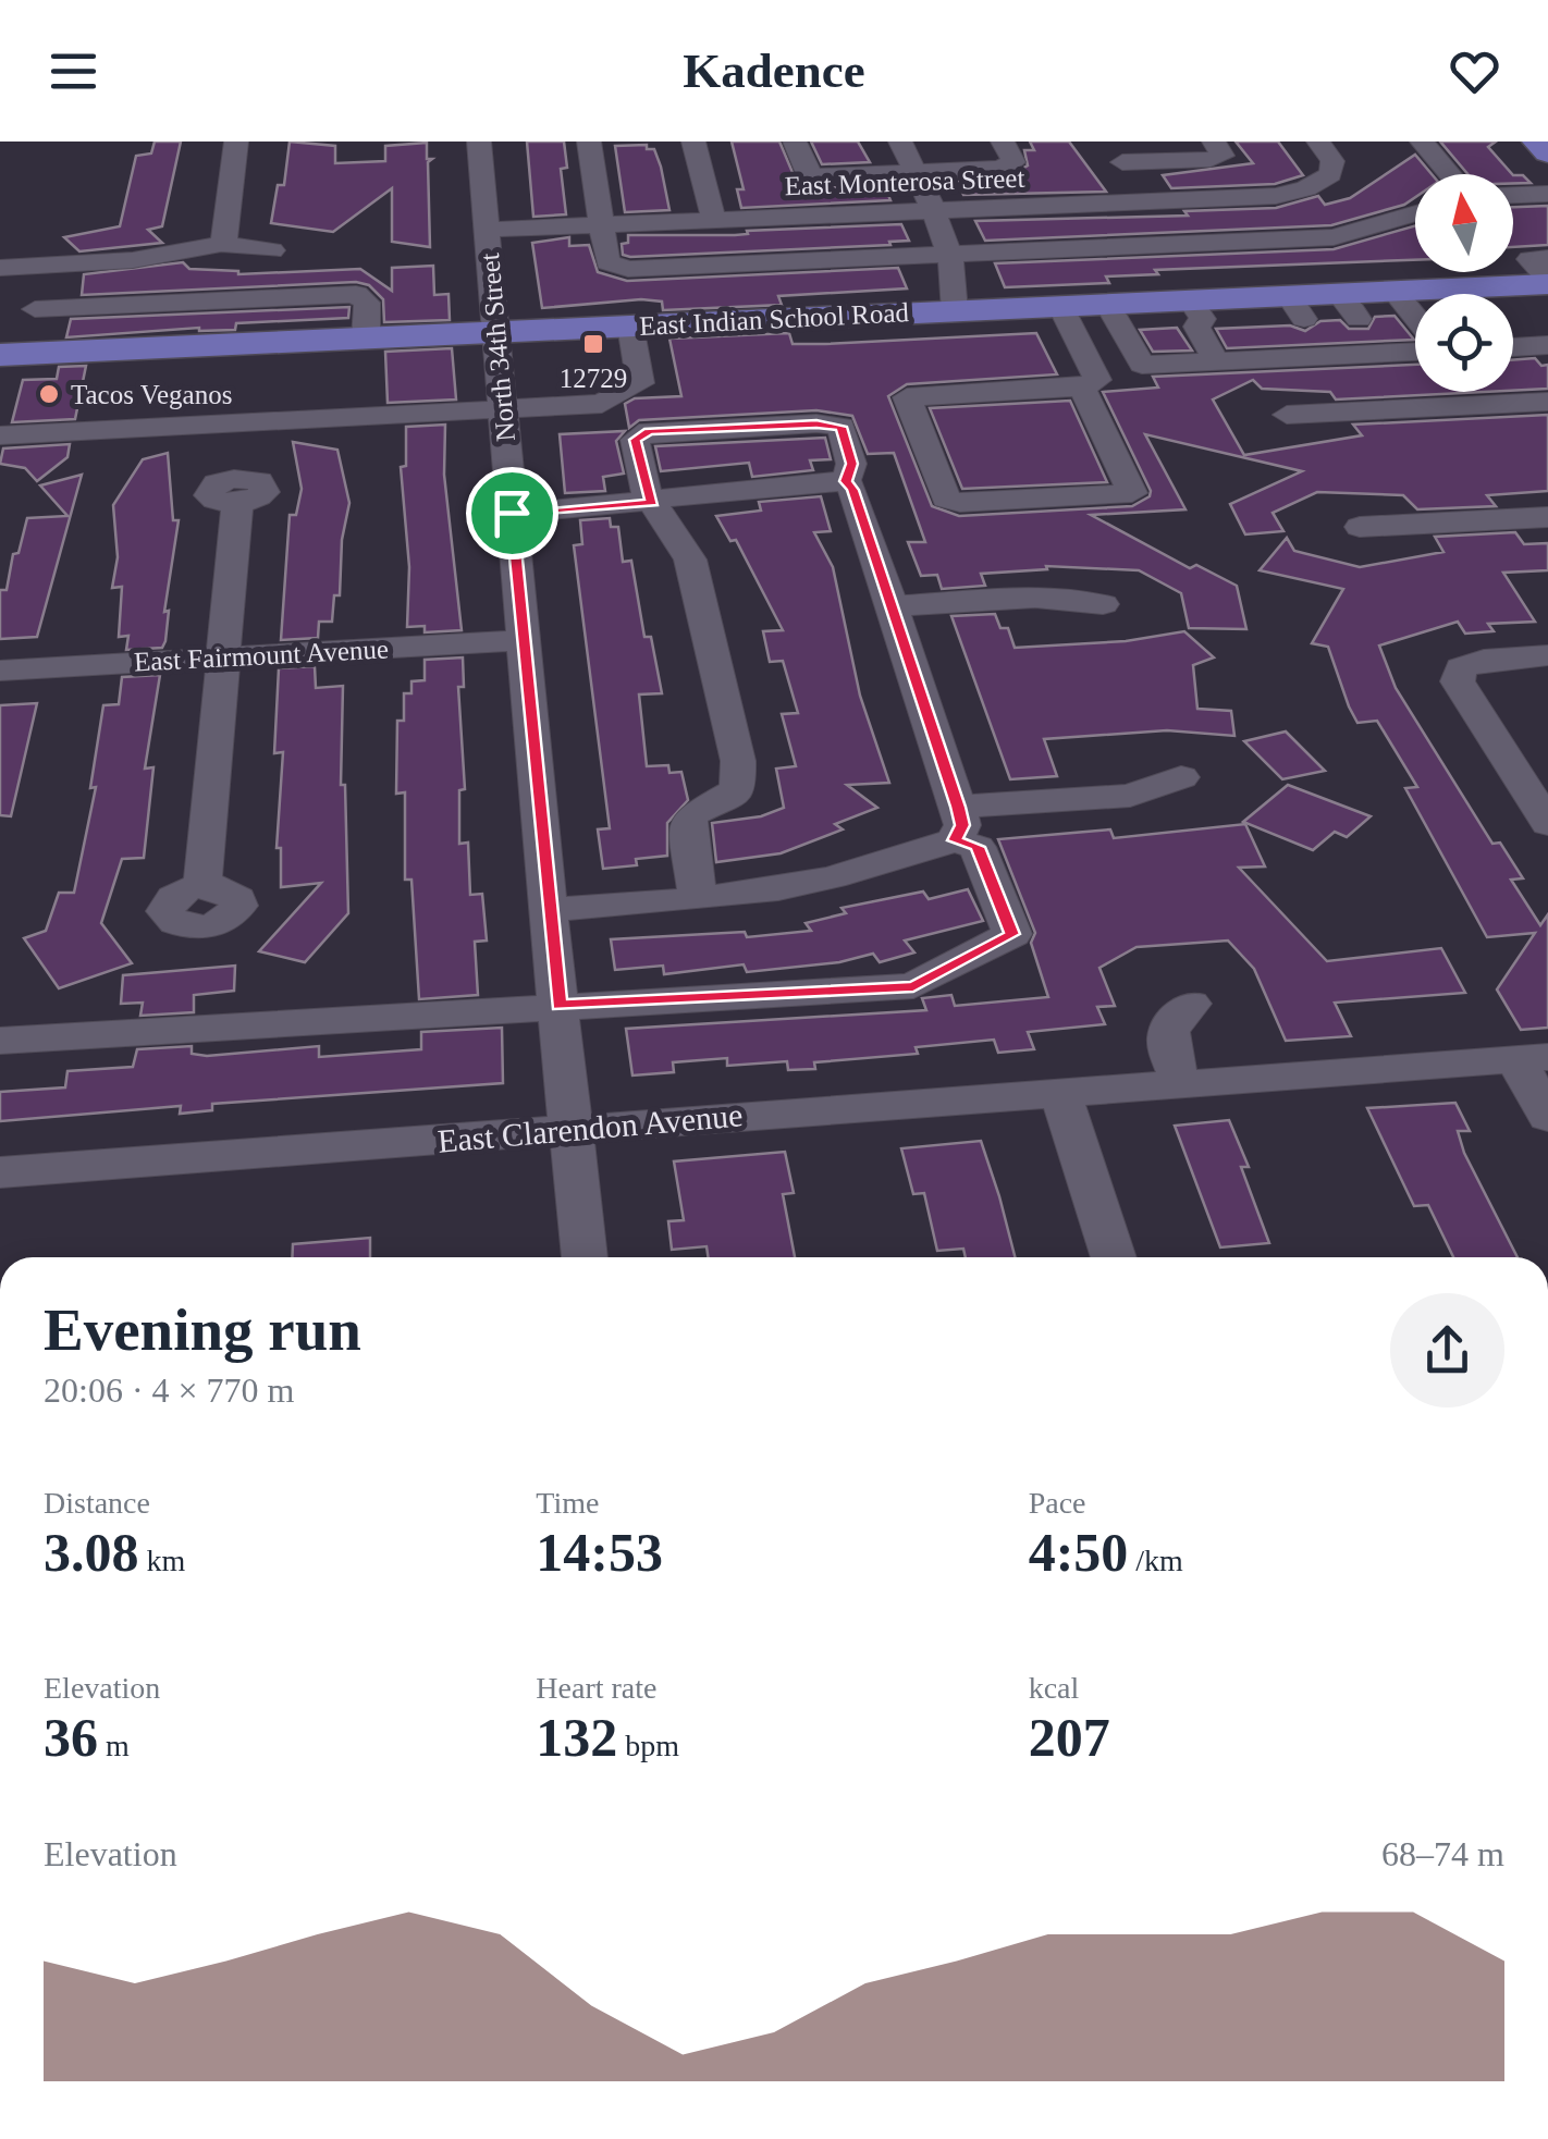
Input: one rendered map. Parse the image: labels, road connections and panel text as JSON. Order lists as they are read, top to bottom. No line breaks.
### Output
{"streets":{"main road":["East Indian School Road"],"street":["East Monterosa Street","North 34th Street","East Fairmount Avenue","East Clarendon Avenue"]},"crossings":[["East Monterosa Street","North 34th Street"],["East Indian School Road","North 34th Street"],["North 34th Street","East Fairmount Avenue"],["North 34th Street","East Clarendon Avenue"]],"places":{"transit":["12729"],"other":["Tacos Veganos"]},"north":"top","page":{"header":"Kadence","heading":["Evening run","20:06 · 4 × 770 m"],"stats":[["Distance","3.08 km"],["Time","14:53"],["Pace","4:50 /km"],["Elevation","36 m"],["Heart rate","132 bpm"],["kcal","207"]],"chart":["Elevation","68–74 m"]}}
